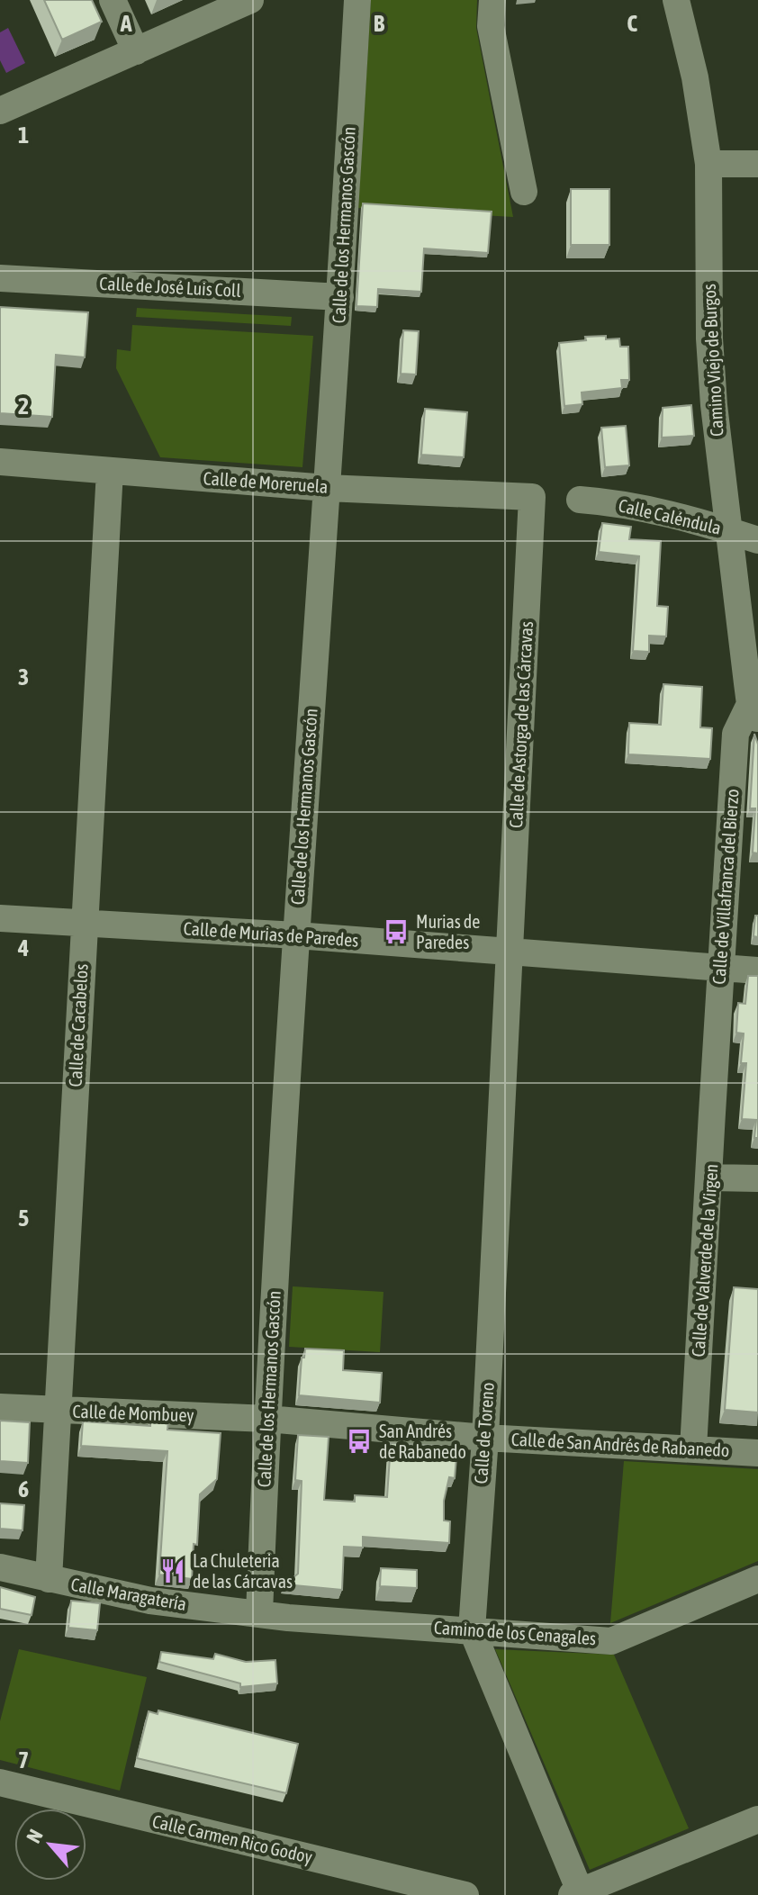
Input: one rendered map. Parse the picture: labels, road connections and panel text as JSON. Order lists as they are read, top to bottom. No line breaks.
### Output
{"streets":{"street":["Calle de los Hermanos Gascón","Calle de José Luis Coll","Camino Viejo de Burgos","Calle de Moreruela","Calle Caléndula","Calle de Astorga de las Cárcavas","Calle de Villafranca del Bierzo","Calle de Murias de Paredes","Calle de Cacabelos","Calle de Valverde de la Virgen","Calle de Mombuey","Calle de Toreno","Calle de San Andrés de Rabanedo","Calle Maragatería","Camino de los Cenagales","Calle Carmen Rico Godoy"]},"crossings":[["Calle de los Hermanos Gascón","Calle de José Luis Coll"],["Calle de los Hermanos Gascón","Calle de Moreruela"],["Calle de los Hermanos Gascón","Calle de Murias de Paredes"],["Calle de los Hermanos Gascón","Calle de Mombuey"],["Calle de los Hermanos Gascón","Calle de San Andrés de Rabanedo"],["Calle de los Hermanos Gascón","Calle Maragatería"],["Calle de los Hermanos Gascón","Camino de los Cenagales"],["Camino Viejo de Burgos","Calle Caléndula"],["Camino Viejo de Burgos","Calle de Villafranca del Bierzo"],["Calle de Moreruela","Calle de Astorga de las Cárcavas"],["Calle de Moreruela","Calle de Cacabelos"],["Calle de Astorga de las Cárcavas","Calle de Murias de Paredes"],["Calle de Astorga de las Cárcavas","Calle de Toreno"],["Calle de Villafranca del Bierzo","Calle de Murias de Paredes"],["Calle de Villafranca del Bierzo","Calle de Valverde de la Virgen"],["Calle de Murias de Paredes","Calle de Cacabelos"],["Calle de Murias de Paredes","Calle de Toreno"],["Calle de Cacabelos","Calle de Mombuey"],["Calle de Cacabelos","Calle Maragatería"],["Calle de Valverde de la Virgen","Calle de San Andrés de Rabanedo"],["Calle de Mombuey","Calle de San Andrés de Rabanedo"],["Calle de Toreno","Calle de San Andrés de Rabanedo"],["Calle de Toreno","Camino de los Cenagales"],["Calle Maragatería","Camino de los Cenagales"]],"places":{"bus stop":["Murias de Paredes","San Andrés de Rabanedo"],"restaurant":["La Chuleteria de las Cárcavas"]},"north":"top left","grid":{"columns":["A","B","C"],"rows":["1","2","3","4","5","6","7"]}}
